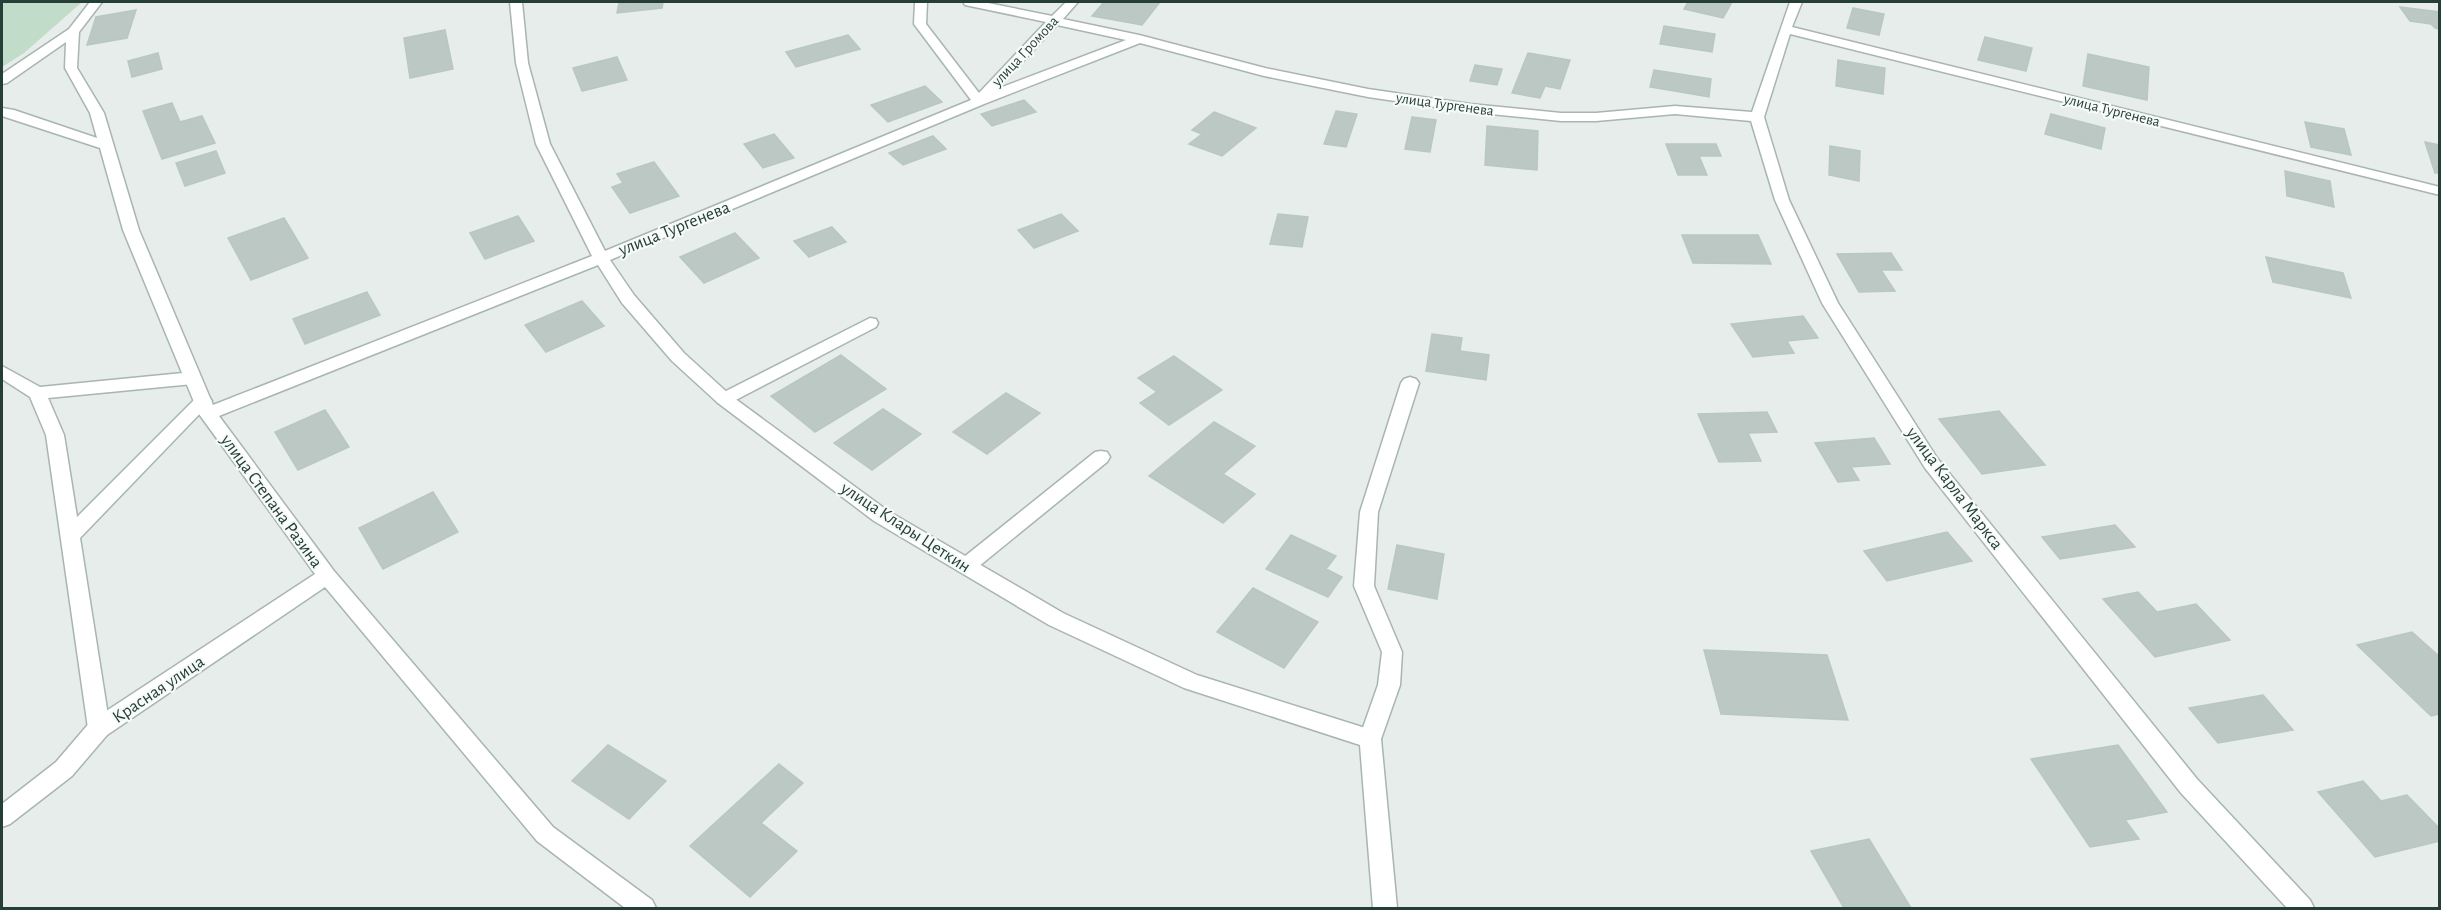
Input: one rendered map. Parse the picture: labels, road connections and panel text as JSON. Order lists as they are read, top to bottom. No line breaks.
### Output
{"streets":{"street":["улица Громова","улица Тургенева","улица Карла Маркса","улица Степана Разина","улица Клары Цеткин","Красная улица"]},"crossings":[["улица Громова","улица Тургенева"],["улица Тургенева","улица Карла Маркса"],["улица Тургенева","улица Степана Разина"],["улица Тургенева","улица Клары Цеткин"],["улица Степана Разина","Красная улица"]]}
